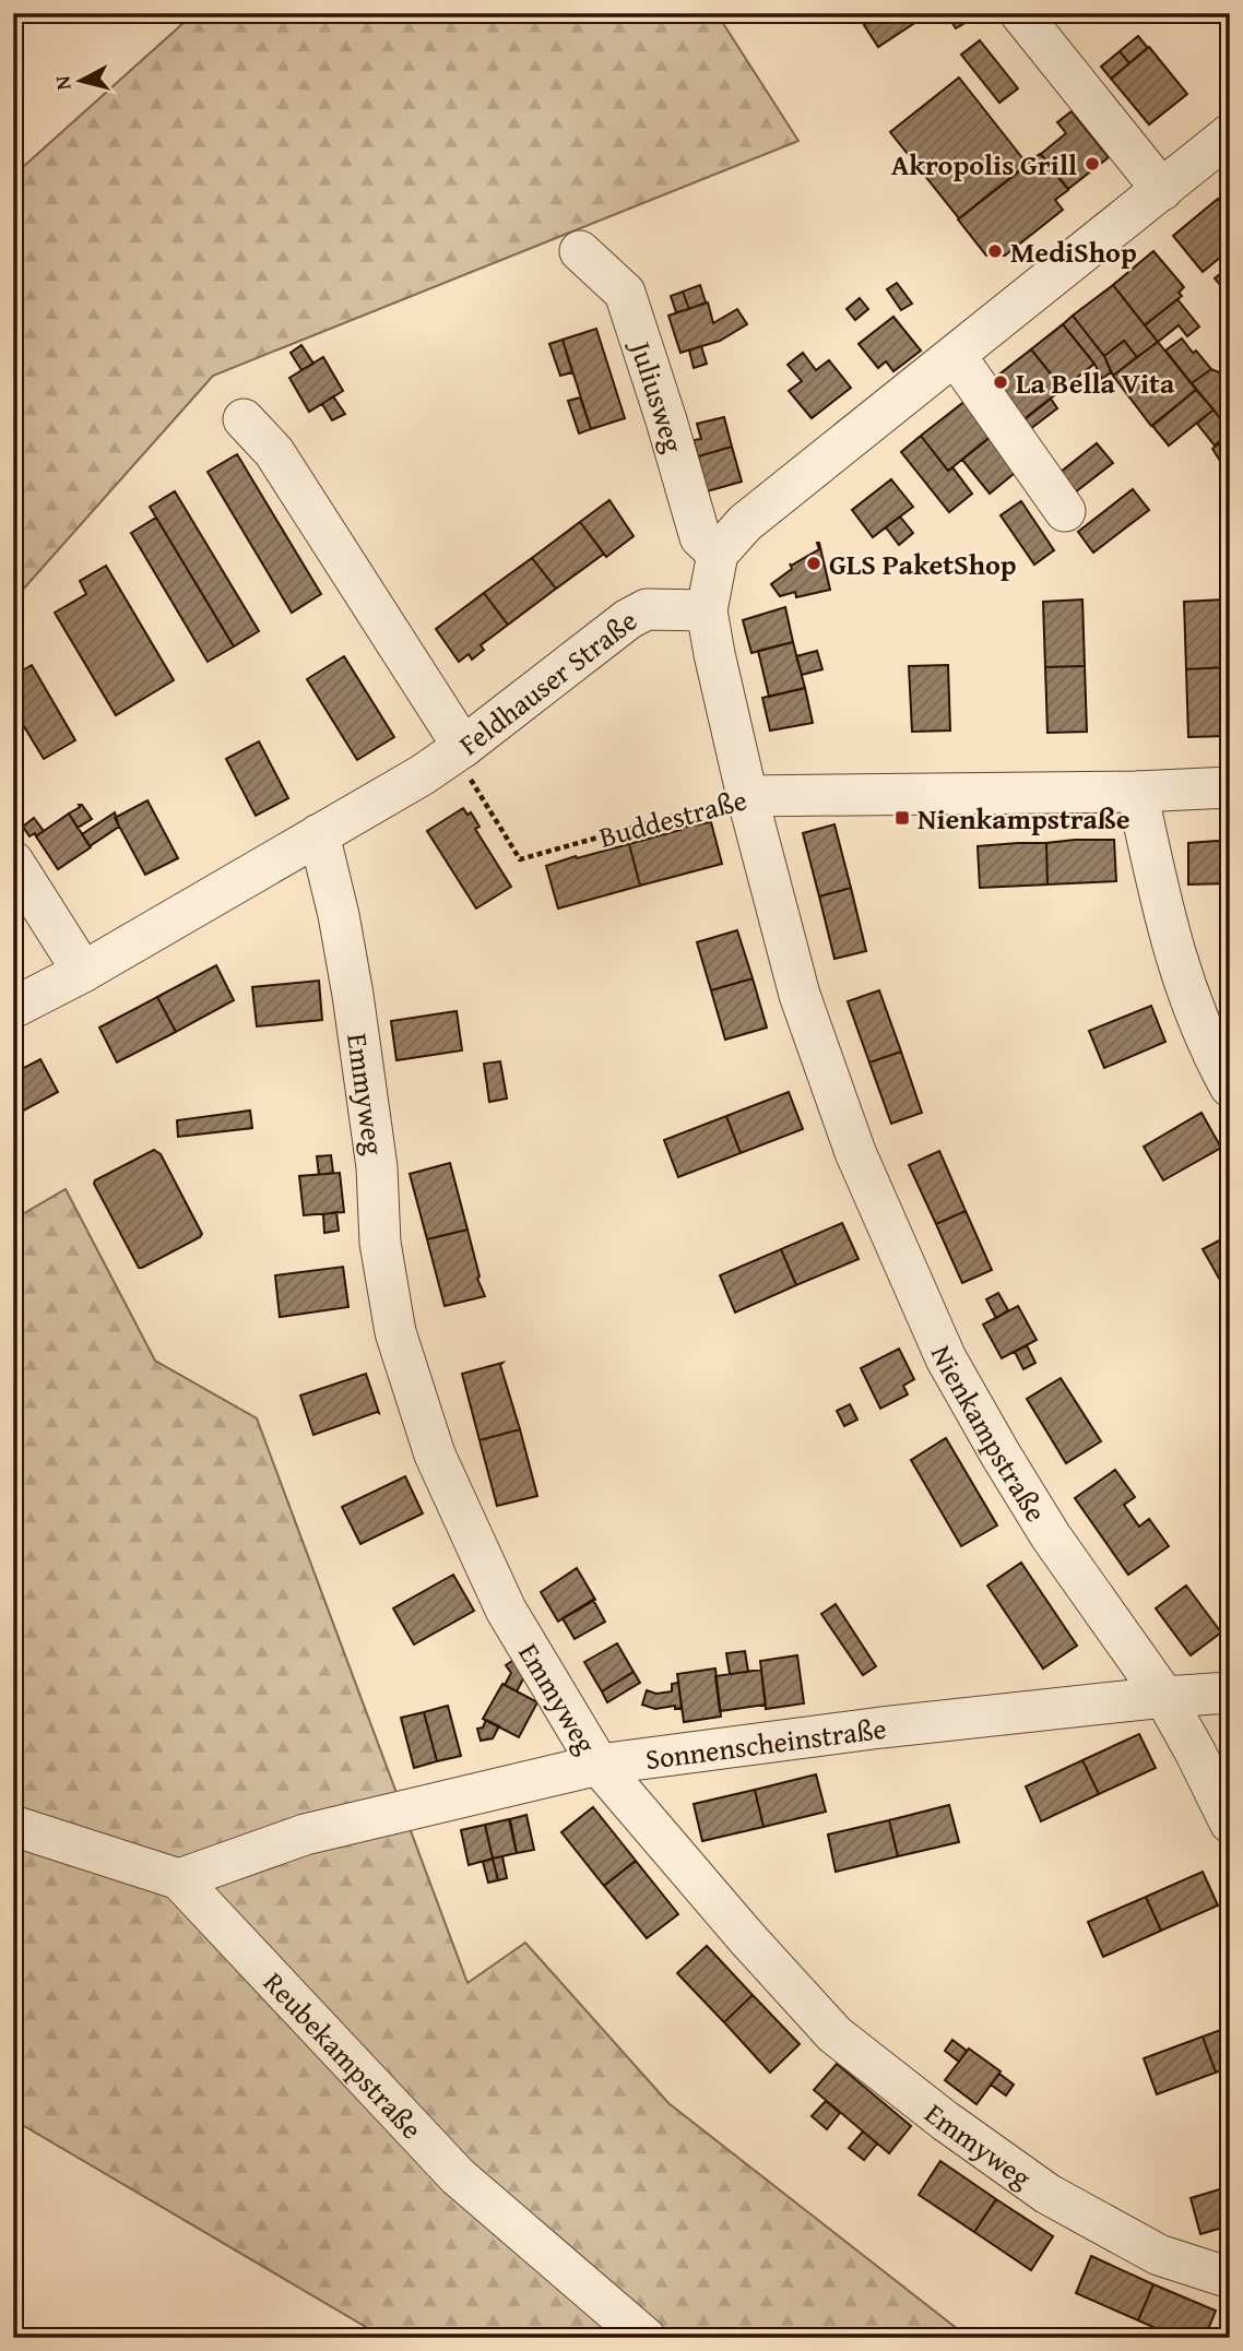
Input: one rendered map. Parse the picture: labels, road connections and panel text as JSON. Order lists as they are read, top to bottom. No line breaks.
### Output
{"streets":{"street":["Juliusweg","Feldhauser Straße","Buddestraße","Emmyweg","Nienkampstraße","Sonnenscheinstraße","Reubekampstraße"]},"crossings":[["Feldhauser Straße","Buddestraße"],["Feldhauser Straße","Emmyweg"],["Feldhauser Straße","Nienkampstraße"],["Buddestraße","Nienkampstraße"],["Emmyweg","Sonnenscheinstraße"],["Nienkampstraße","Sonnenscheinstraße"],["Sonnenscheinstraße","Reubekampstraße"]],"places":{"other":["Akropolis Grill","MediShop","La Bella Vita","GLS PaketShop"],"transit":["Nienkampstraße"]},"north":"left"}
